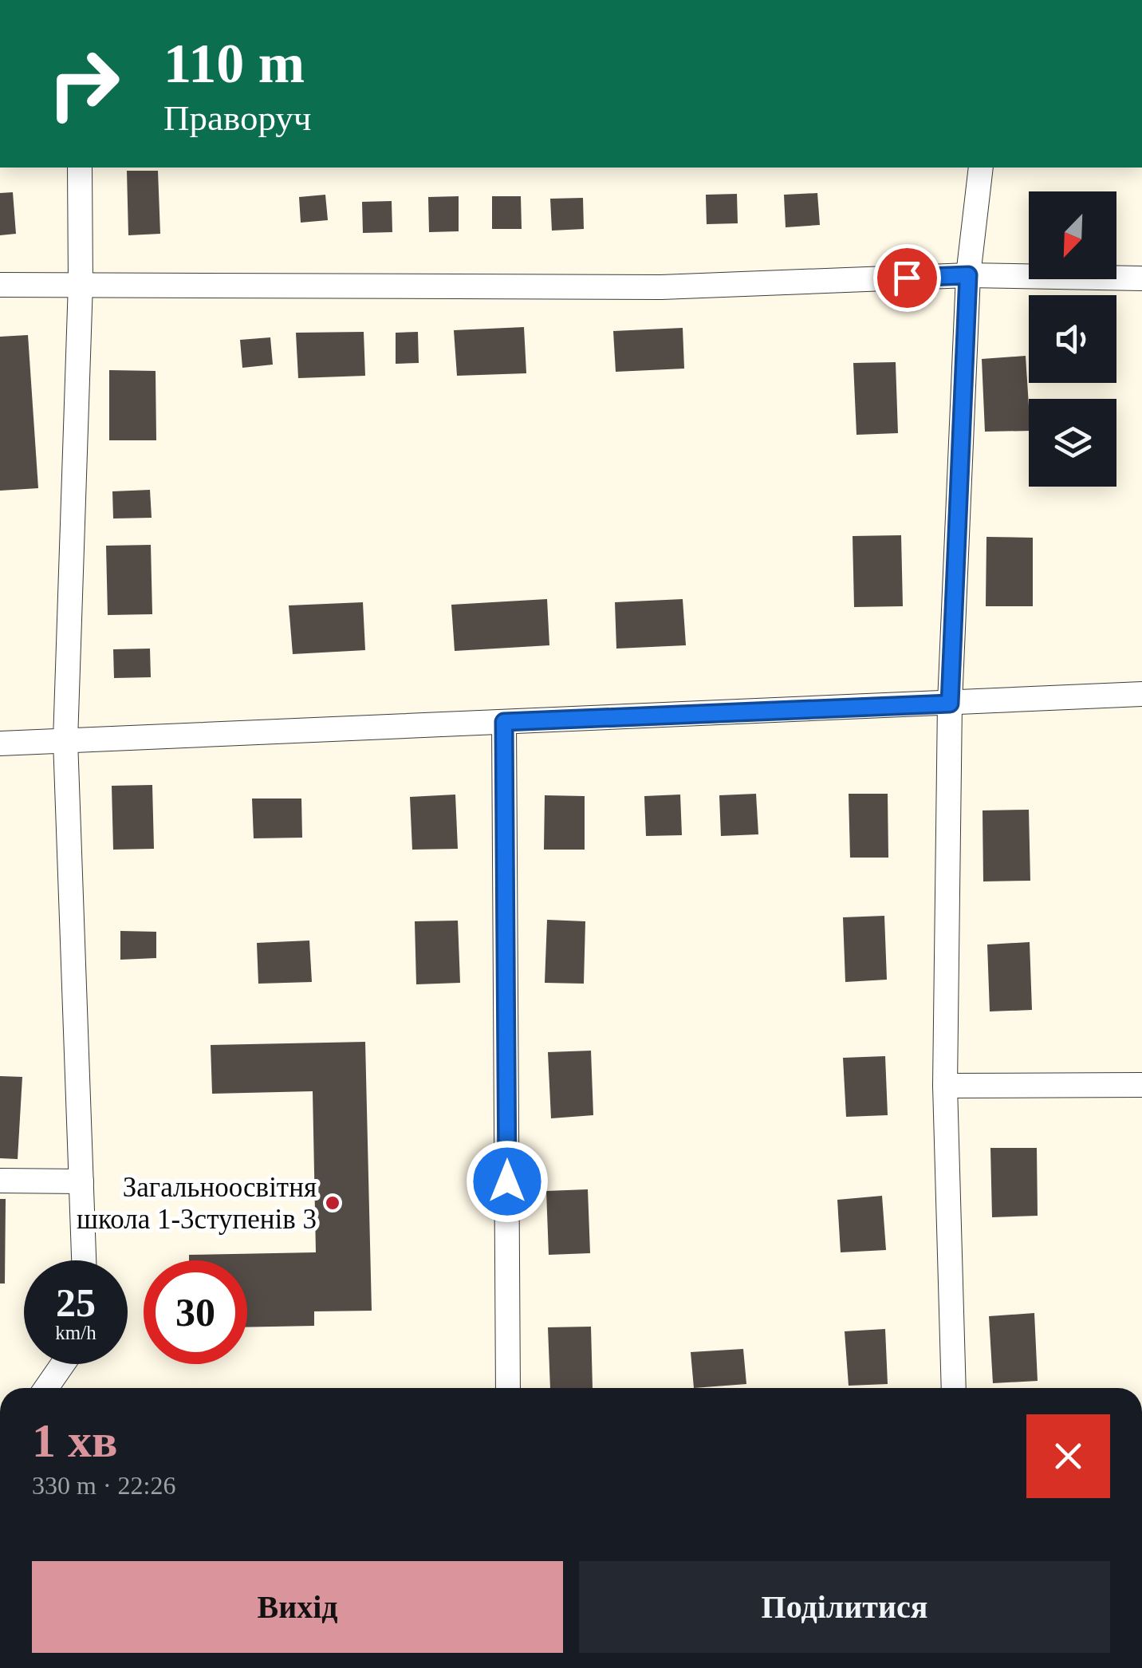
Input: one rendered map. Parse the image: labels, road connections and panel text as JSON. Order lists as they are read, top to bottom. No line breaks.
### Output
{"places":["Загальноосвiтня школа 1-3ступенiв 3"],"north":"bottom left","page":{"turn":["110 m","Праворуч"],"speed":"25 km/h","limit":"30","heading":["1 хв","330 m · 22:26"],"buttons":["Вихід","Поділитися"]}}
